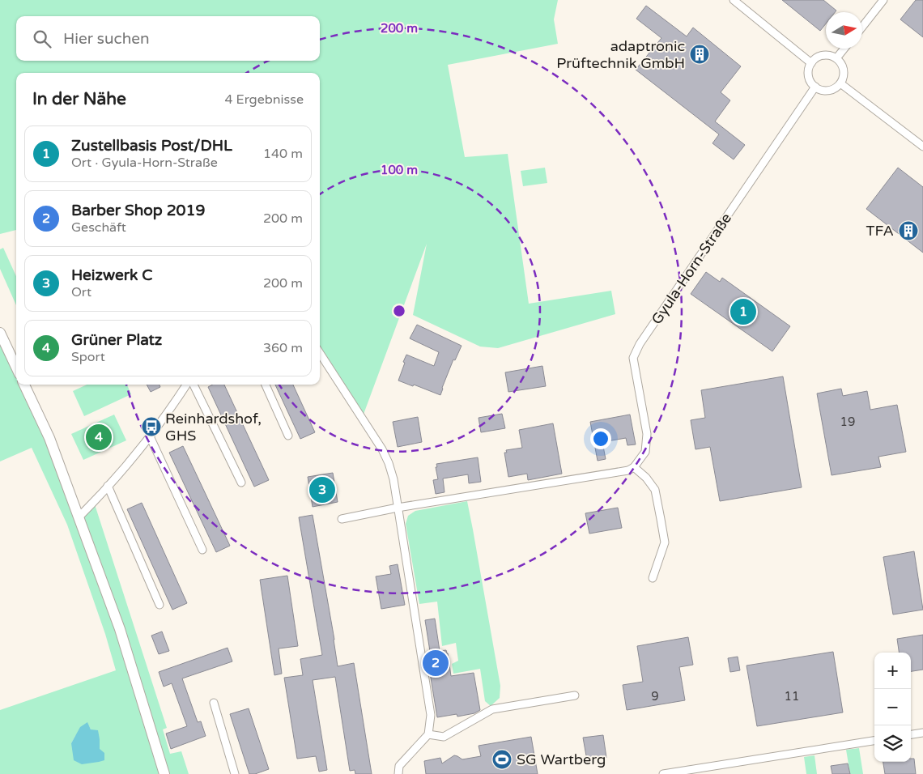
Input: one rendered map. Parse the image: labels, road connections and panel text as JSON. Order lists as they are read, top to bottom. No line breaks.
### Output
{"streets":{"street":["Gyula-Horn-Straße"]},"places":{"building":["adaptronic Prüftechnik GmbH","TFA"],"bus stop":["Reinhardshof, GHS"],"sports":["SG Wartberg"]},"house_numbers":["19","9","11"],"north":"right","page":{"search":"Hier suchen","heading":["In der Nähe","4 Ergebnisse"],"list":[{"mark":"1","name":"Zustellbasis Post/DHL","note":"Ort · Gyula-Horn-Straße","value":"140 m"},{"mark":"2","name":"Barber Shop 2019","note":"Geschäft","value":"200 m"},{"mark":"3","name":"Heizwerk C","note":"Ort","value":"200 m"},{"mark":"4","name":"Grüner Platz","note":"Sport","value":"360 m"}],"pins":["1","4","3","2"],"map_buttons":["+","−"]},"rings":["200 m","100 m"]}
